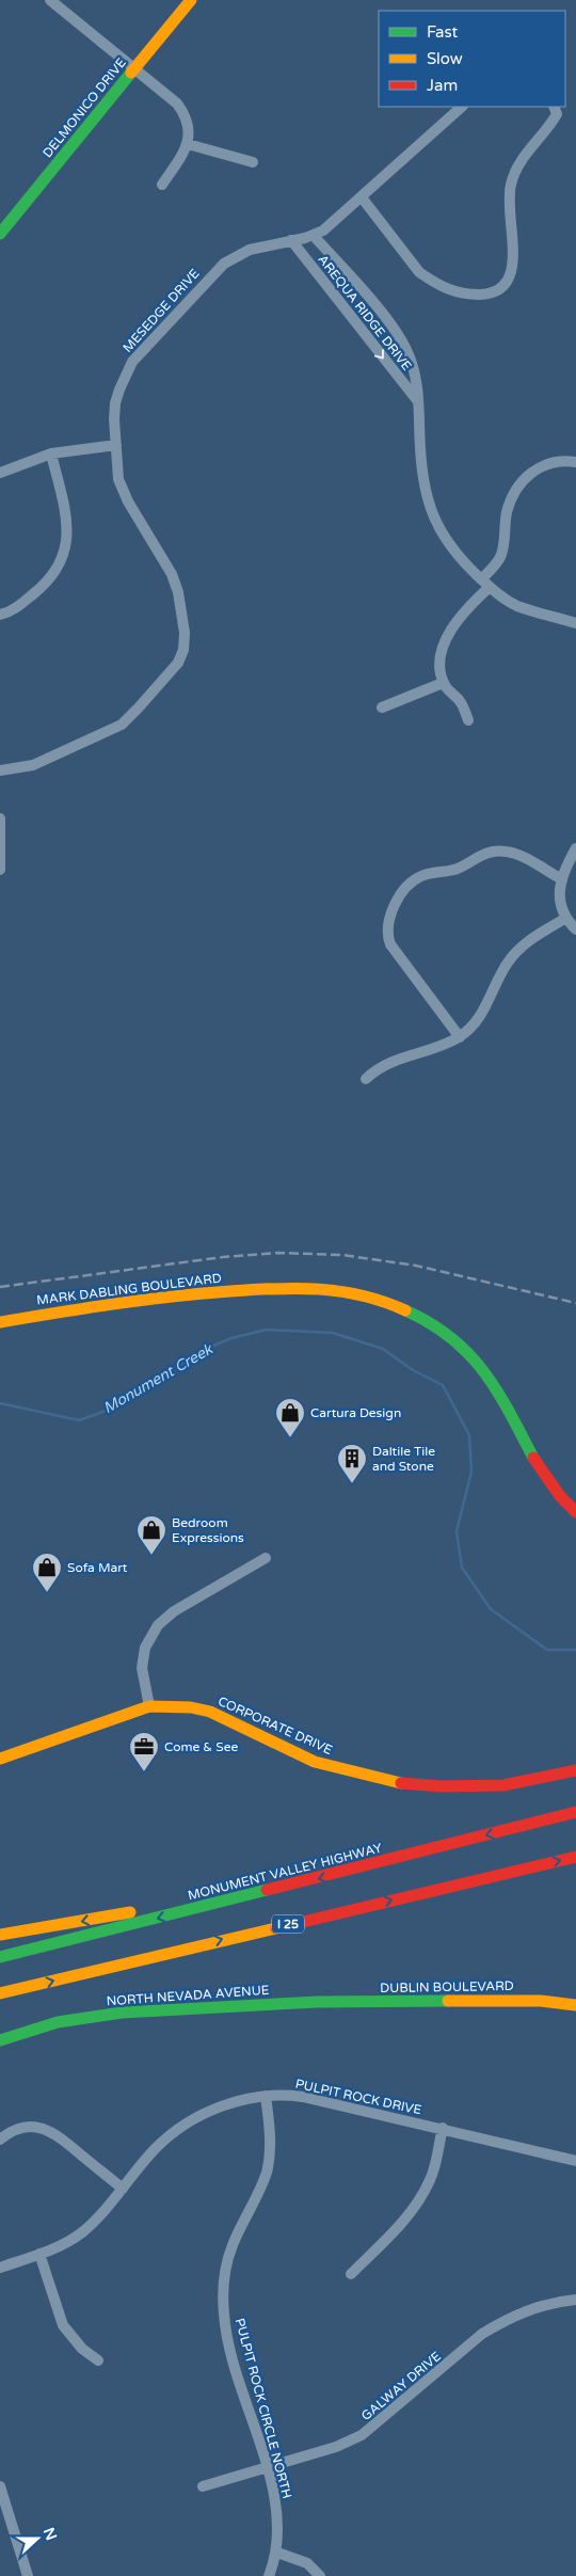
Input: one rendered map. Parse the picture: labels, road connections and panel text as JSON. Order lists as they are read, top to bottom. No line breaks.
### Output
{"streets":{"main road":["DELMONICO DRIVE","MARK DABLING BOULEVARD","CORPORATE DRIVE","MONUMENT VALLEY HIGHWAY","I 25","DUBLIN BOULEVARD","NORTH NEVADA AVENUE"],"street":["MESEDGE DRIVE","AREQUA RIDGE DRIVE","PULPIT ROCK DRIVE","GALWAY DRIVE","PULPIT ROCK CIRCLE NORTH"]},"crossings":[["MESEDGE DRIVE","AREQUA RIDGE DRIVE"],["DUBLIN BOULEVARD","NORTH NEVADA AVENUE"],["PULPIT ROCK DRIVE","PULPIT ROCK CIRCLE NORTH"],["GALWAY DRIVE","PULPIT ROCK CIRCLE NORTH"]],"water":["Monument Creek"],"places":{"shop":["Cartura Design","Bedroom Expressions","Sofa Mart"],"building":["Daltile Tile and Stone"],"office":["Come & See"]},"legend":["Fast","Slow","Jam"],"north":"right"}
